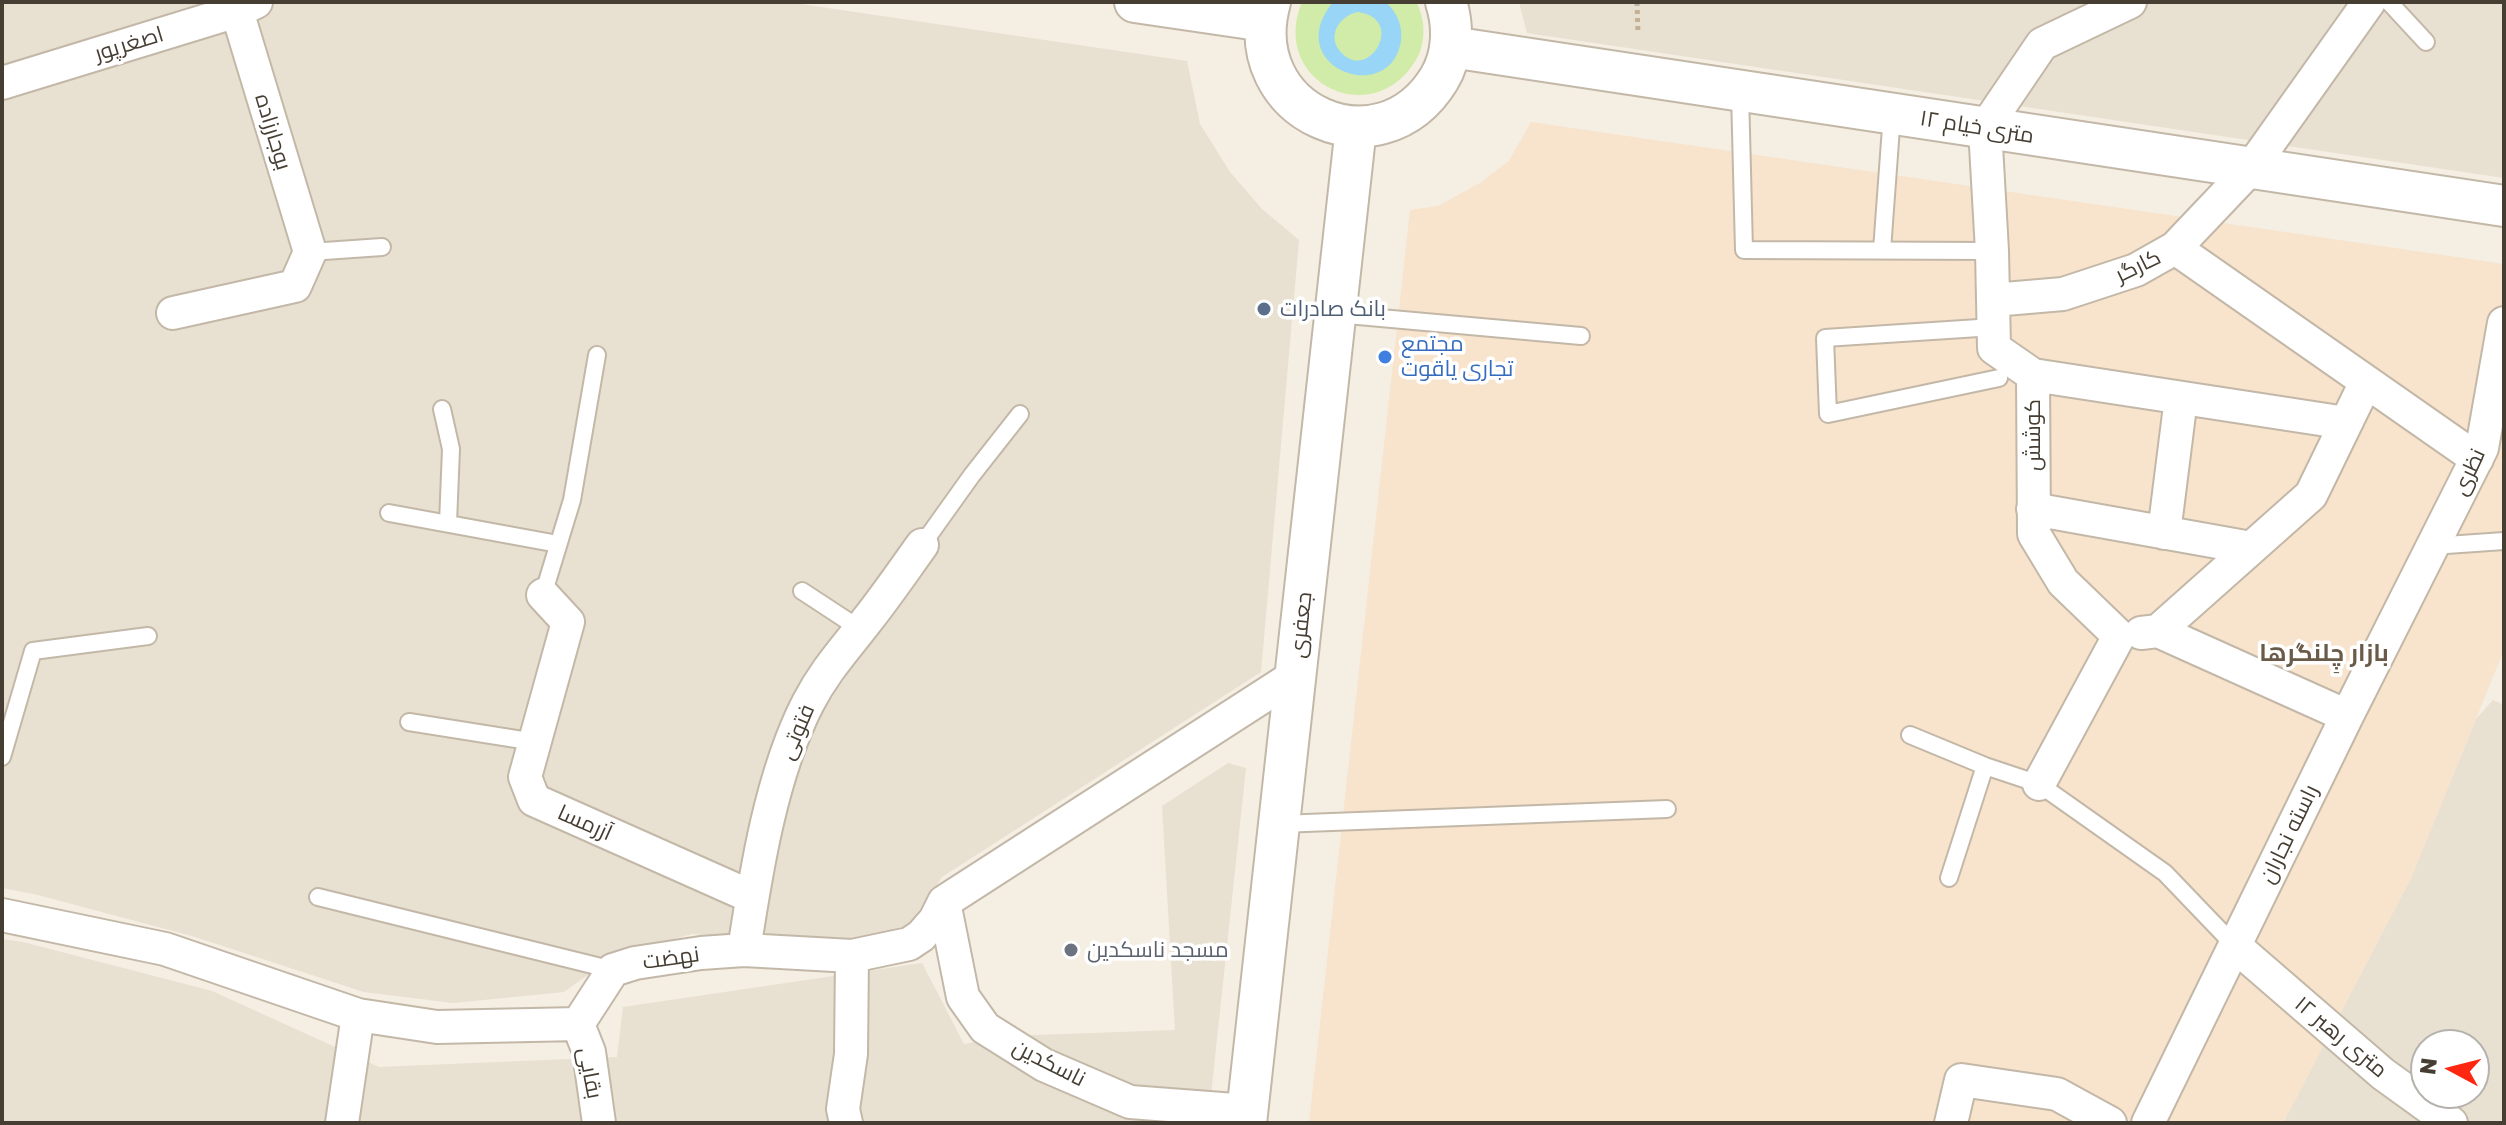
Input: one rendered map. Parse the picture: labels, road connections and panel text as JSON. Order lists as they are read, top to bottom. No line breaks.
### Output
{"streets":{"street":["اصغرپور","۱۲ متری خیام","بوجارزاده","کارگر","کوشش","نظری","جعفری","فتوتی","آزرمسا","راسته نجاران","نهضت","۱۲ متری رهبر","ناسکدین","بقایی"]},"crossings":[["اصغرپور","بوجارزاده"],["۱۲ متری خیام","کارگر"],["کارگر","کوشش"],["نظری","راسته نجاران"],["جعفری","نهضت"],["جعفری","ناسکدین"],["فتوتی","آزرمسا"],["فتوتی","نهضت"],["راسته نجاران","۱۲ متری رهبر"],["نهضت","ناسکدین"],["نهضت","بقایی"]],"districts":["بازار چِلنگرها"],"places":["بانک صادرات","مجتمع تجاری یاقوت","مسجد ناسکدین"],"north":"left"}
